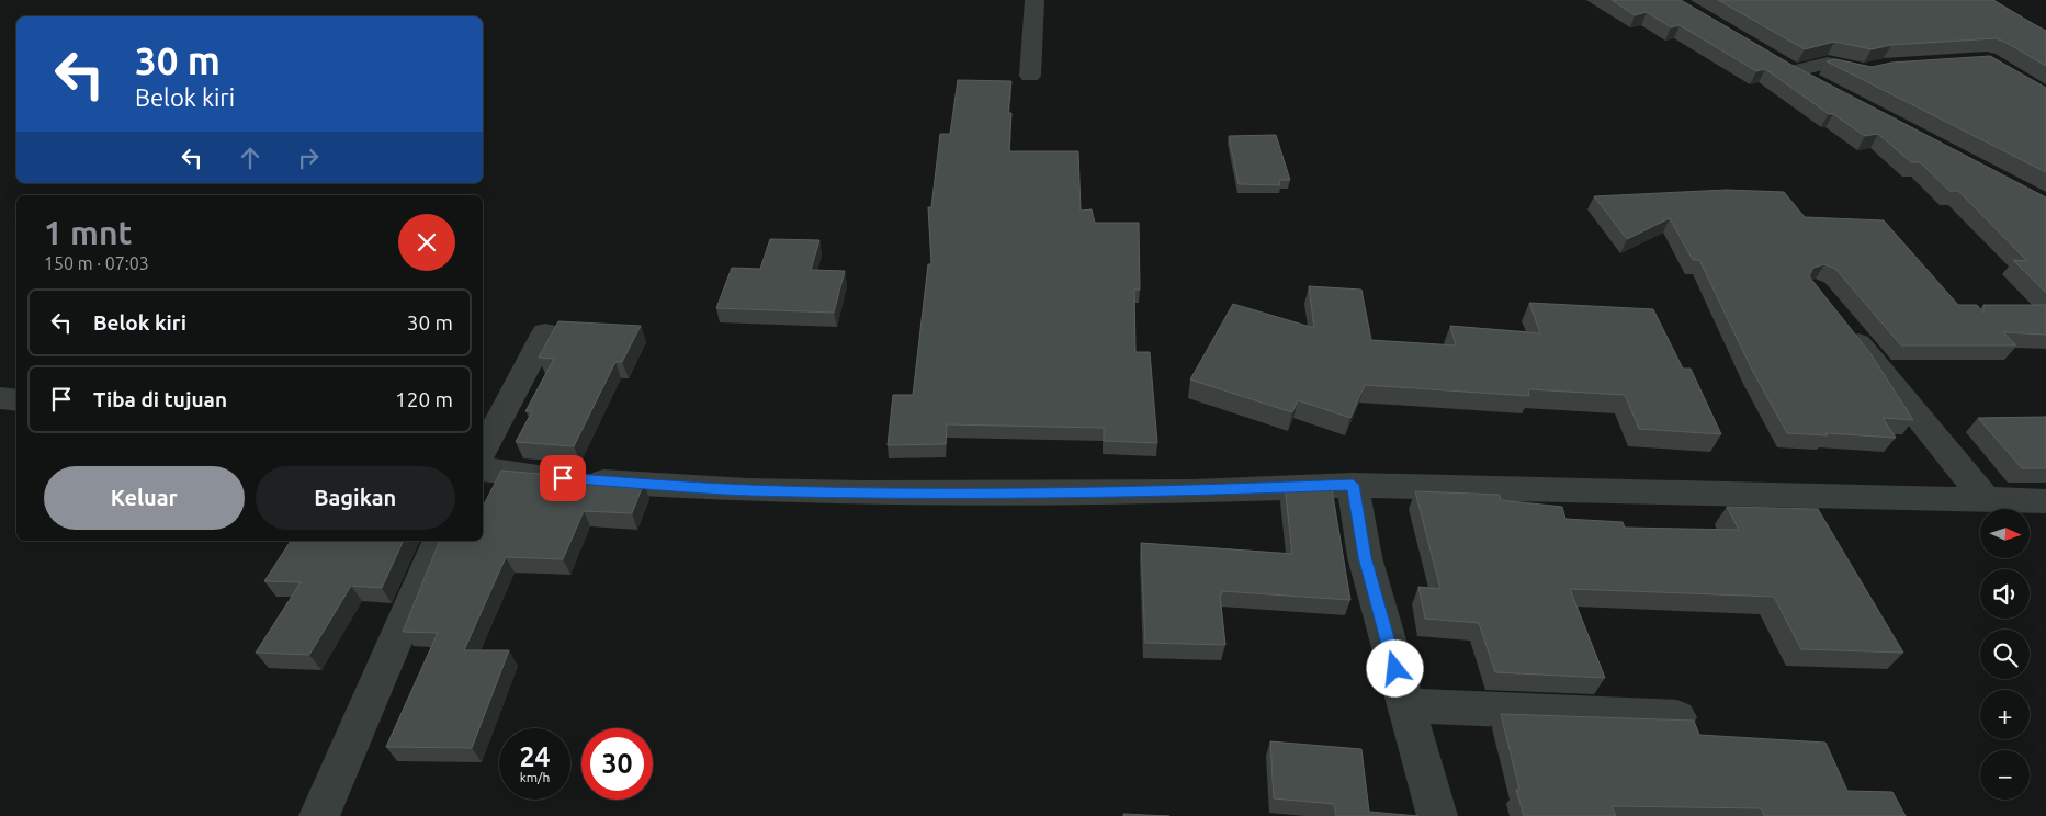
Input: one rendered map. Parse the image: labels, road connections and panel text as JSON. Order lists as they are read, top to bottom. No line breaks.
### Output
{"north":"right","page":{"turn":["30 m","Belok kiri"],"heading":["1 mnt","150 m · 07:03"],"list":[{"name":"Belok kiri","value":"30 m"},{"name":"Tiba di tujuan","value":"120 m"}],"buttons":["Keluar","Bagikan"],"map_buttons":["+","−"],"speed":"24 km/h","limit":"30"}}
